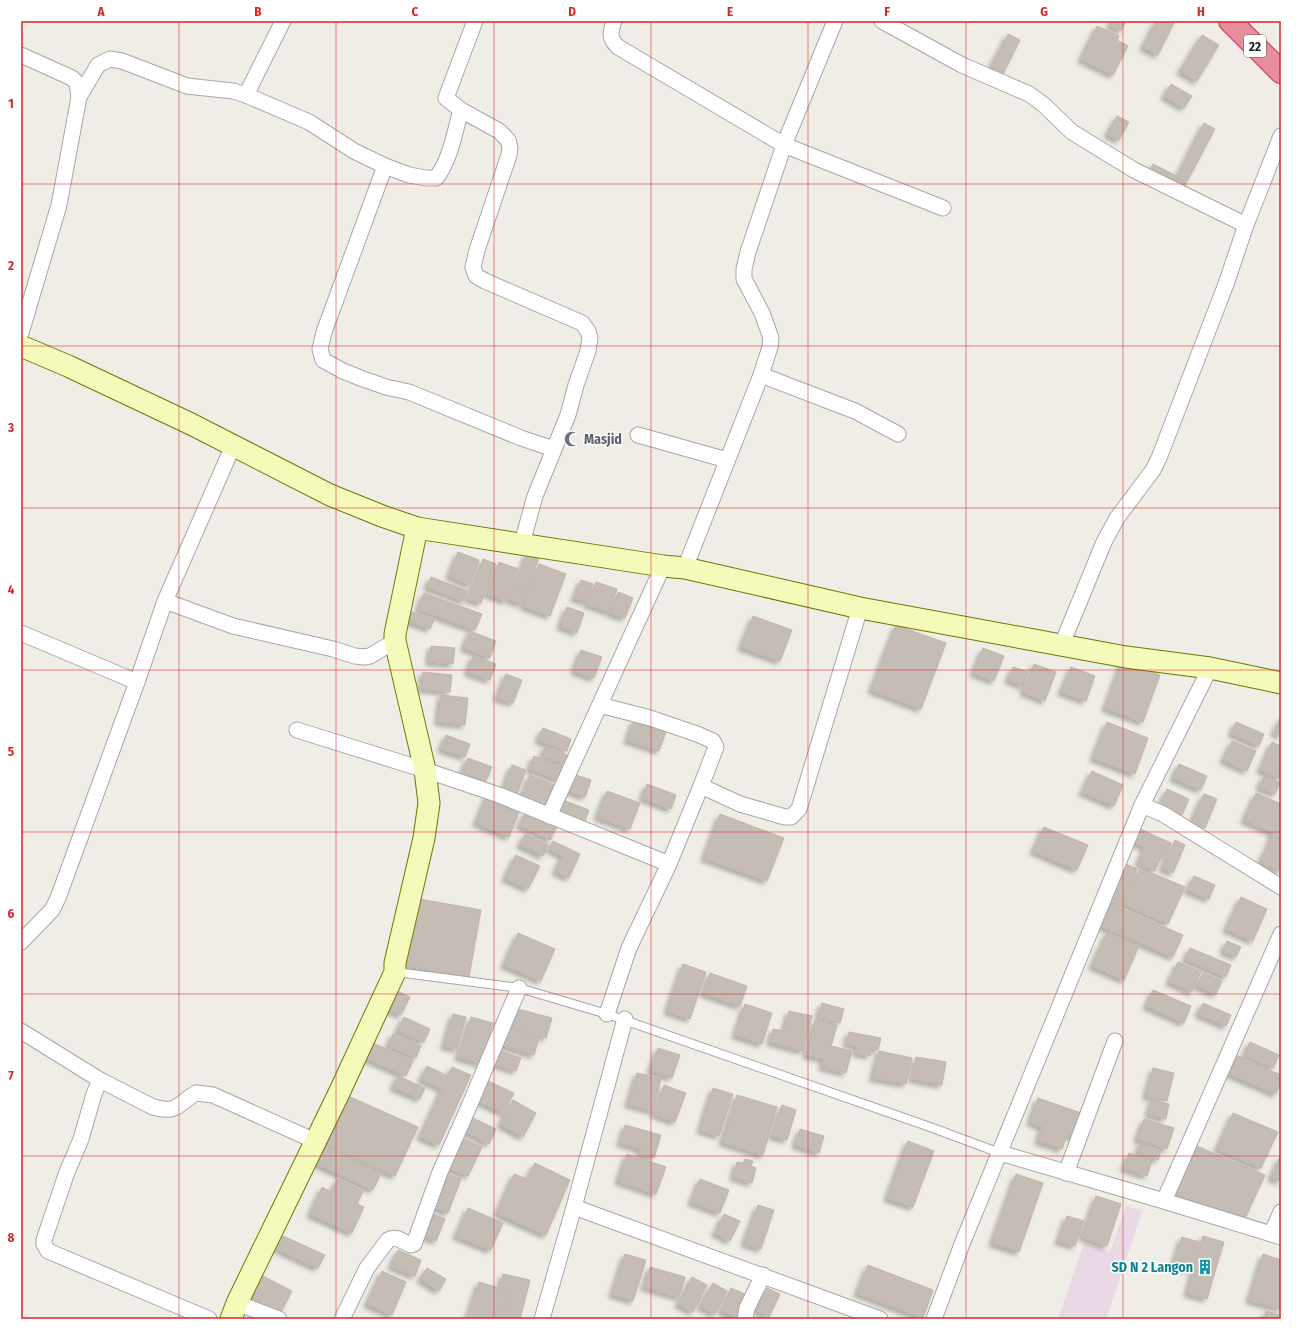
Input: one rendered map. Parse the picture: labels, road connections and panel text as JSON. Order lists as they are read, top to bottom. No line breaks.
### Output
{"streets":{"highway":["22"]},"places":{"mosque":["Masjid"],"building":["SD N 2 Langon"]},"grid":{"columns":["A","B","C","D","E","F","G","H"],"rows":["1","2","3","4","5","6","7","8"]}}
